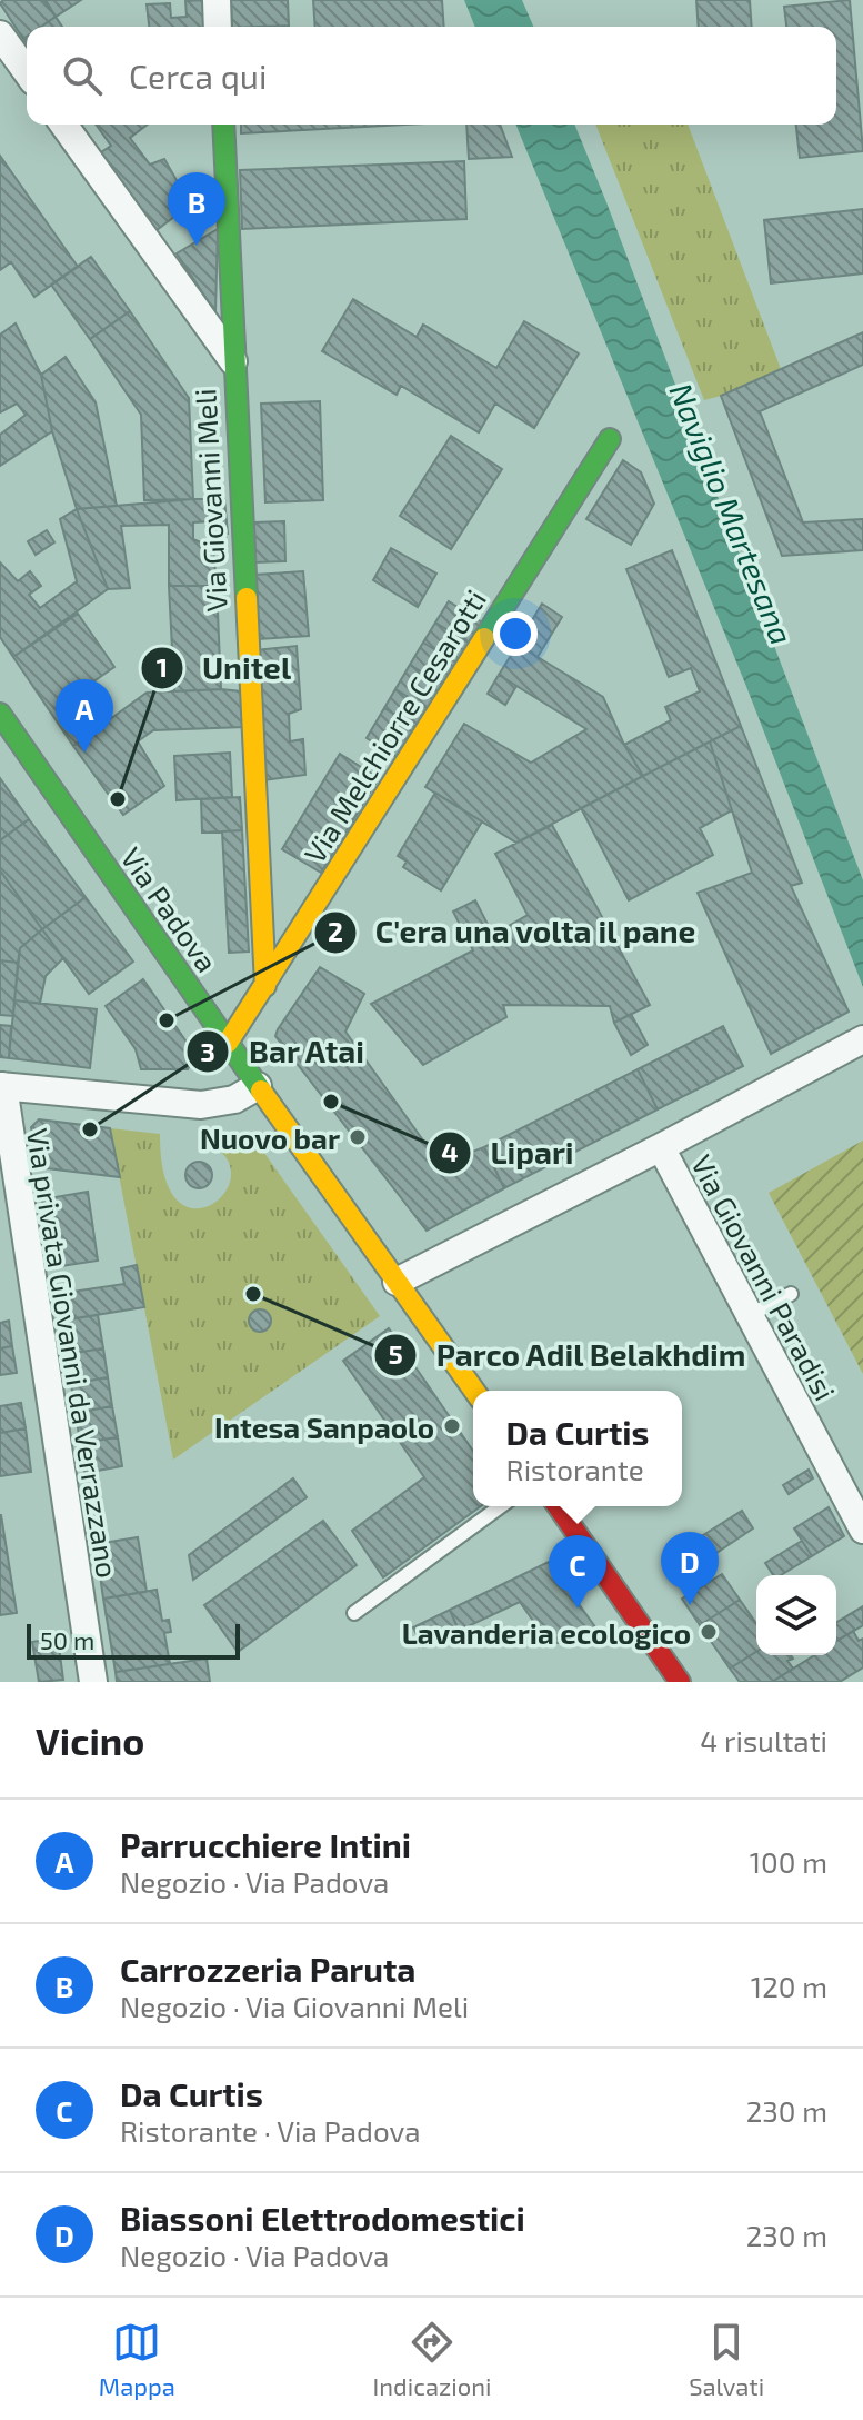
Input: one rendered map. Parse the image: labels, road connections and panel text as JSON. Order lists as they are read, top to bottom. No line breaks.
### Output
{"streets":{"street":["Via Giovanni Meli","Via Melchiorre Cesarotti","Via Padova","Via Giovanni Paradisi","Via privata Giovanni da Verrazzano"]},"crossings":[["Via Giovanni Meli","Via Melchiorre Cesarotti"],["Via Melchiorre Cesarotti","Via Padova"]],"water":["Naviglio Martesana"],"places":["Unitel","C'era una volta il pane","Lipari","Bar Atai","Nuovo bar","Parco Adil Belakhdim","Intesa Sanpaolo","Lavanderia ecologico"],"scale_bar":"50 m","page":{"search":"Cerca qui","pins":["B","A","D","C"],"popup":["Da Curtis","Ristorante"],"scale":"50 m","heading":["Vicino","4 risultati"],"list":[{"mark":"A","name":"Parrucchiere Intini","note":"Negozio · Via Padova","value":"100 m"},{"mark":"B","name":"Carrozzeria Paruta","note":"Negozio · Via Giovanni Meli","value":"120 m"},{"mark":"C","name":"Da Curtis","note":"Ristorante · Via Padova","value":"230 m"},{"mark":"D","name":"Biassoni Elettrodomestici","note":"Negozio · Via Padova","value":"230 m"}],"nav":["Mappa","Indicazioni","Salvati"]}}
